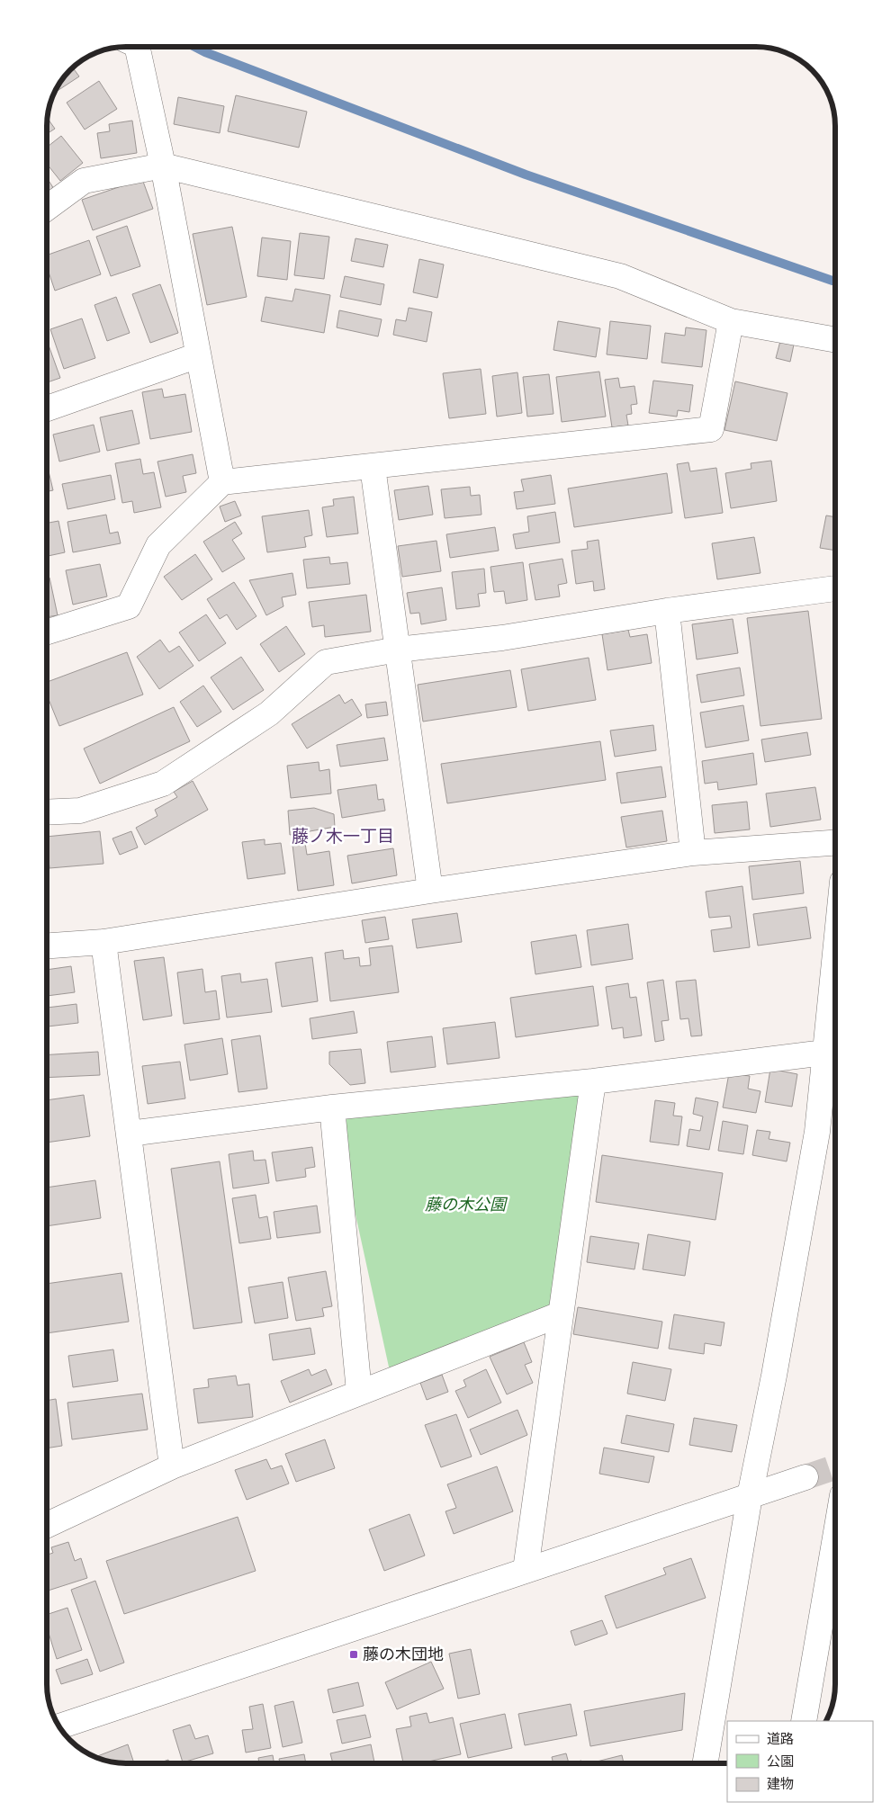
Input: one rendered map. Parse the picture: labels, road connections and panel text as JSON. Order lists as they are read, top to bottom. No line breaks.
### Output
{"districts":["藤ノ木一丁目"],"parks":["藤の木公園"],"places":{"transit":["藤の木団地"]},"legend":["道路","公園","建物"]}
